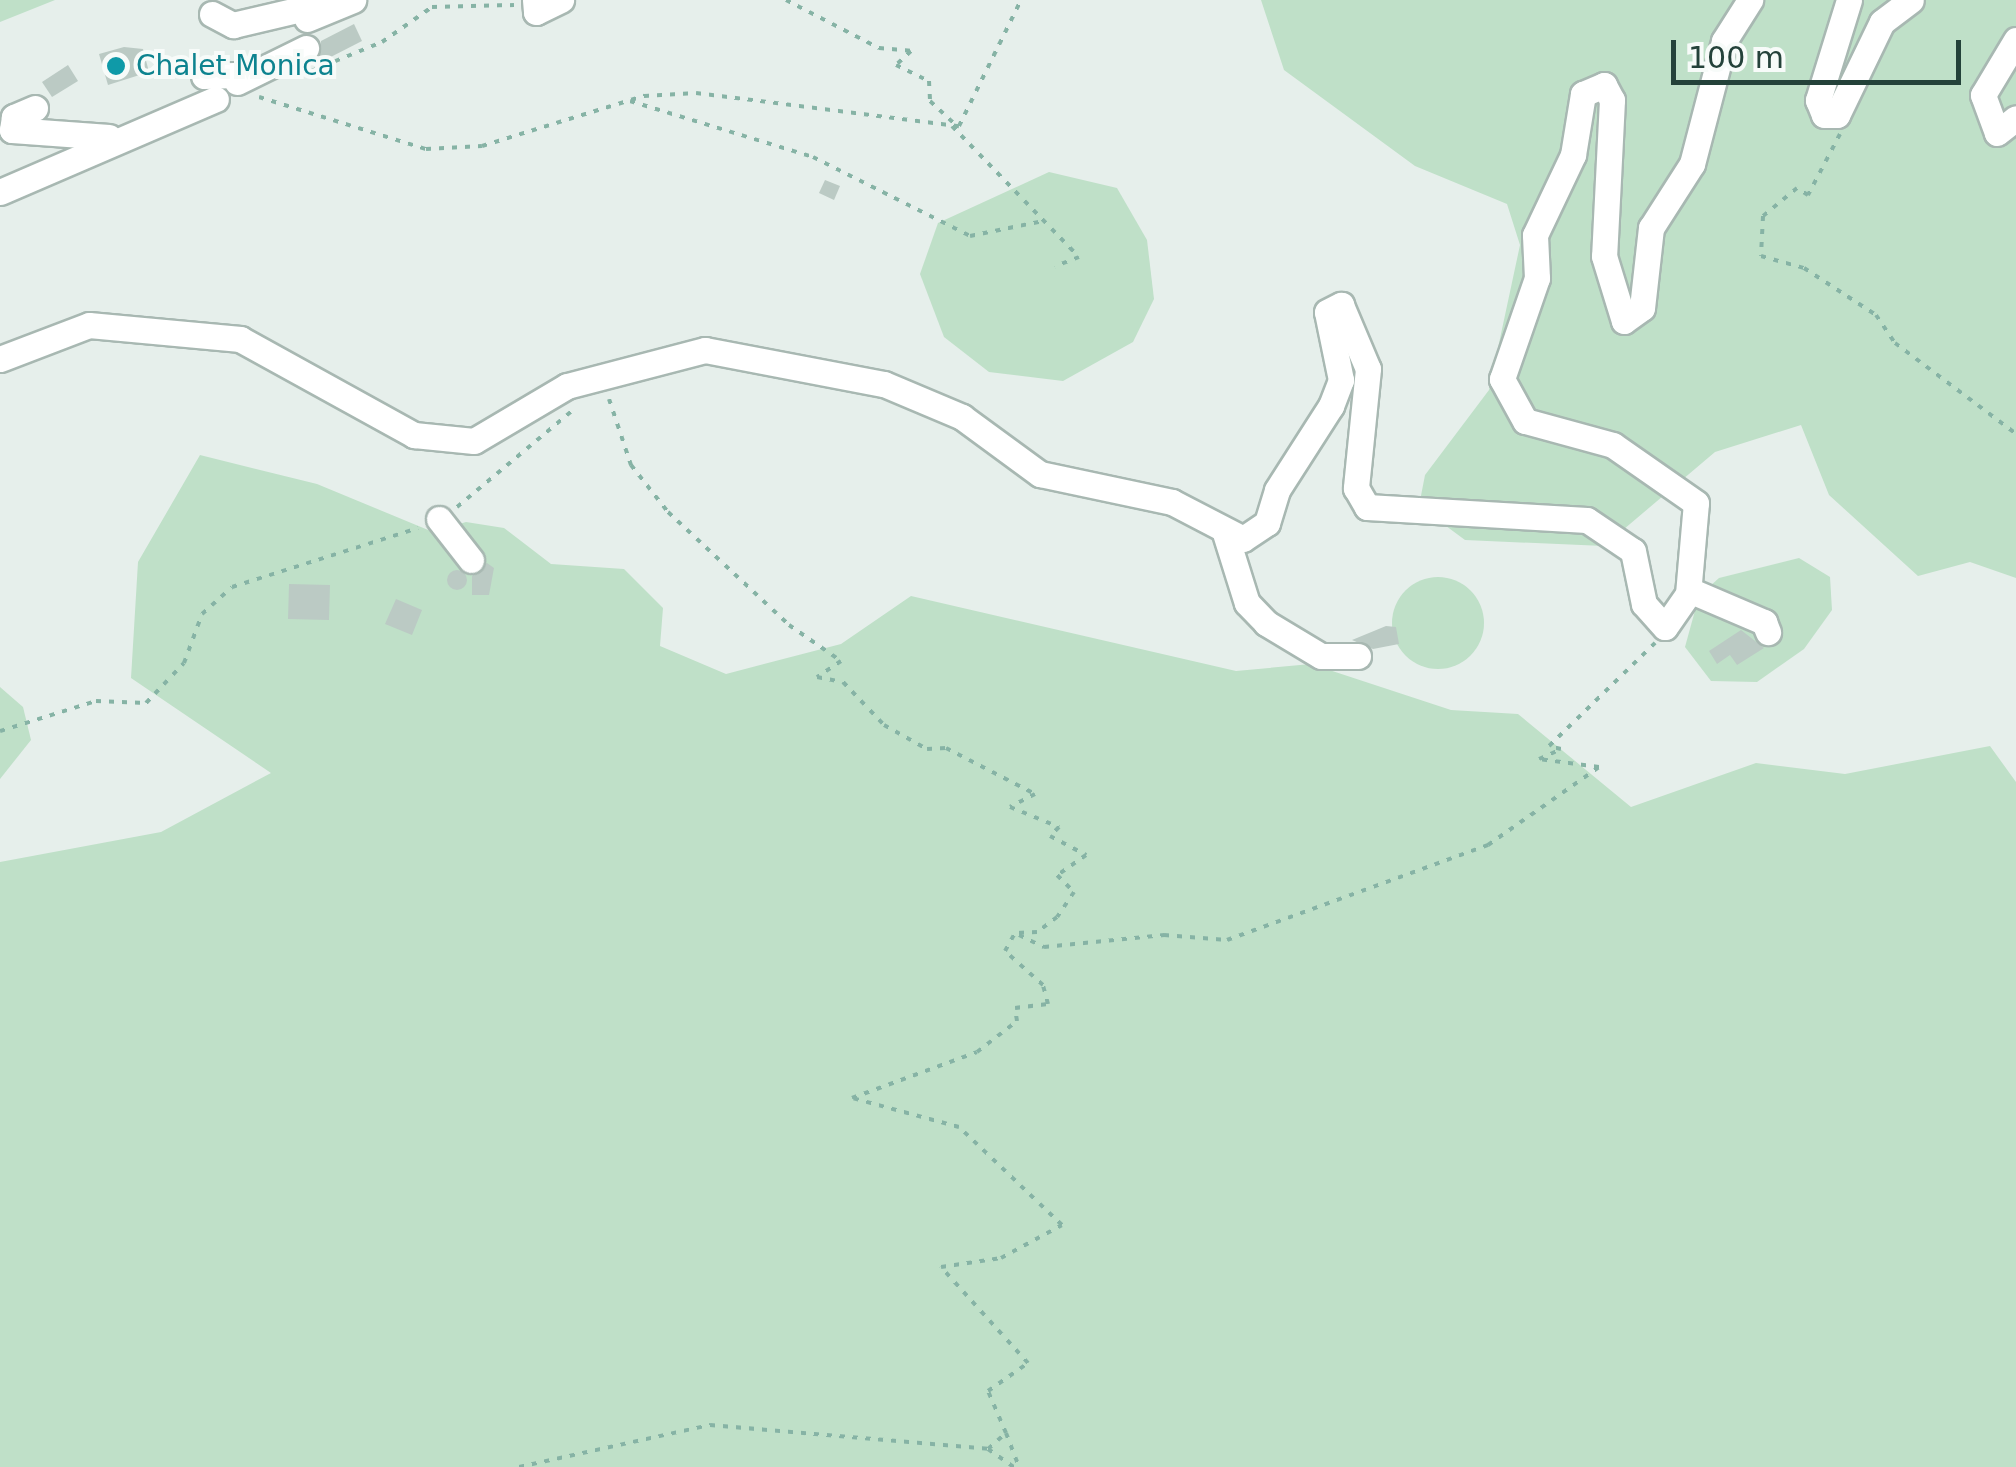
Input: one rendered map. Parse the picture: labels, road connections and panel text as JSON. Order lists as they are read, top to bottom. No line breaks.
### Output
{"places":["Chalet Monica"],"scale_bar":"100 m"}
